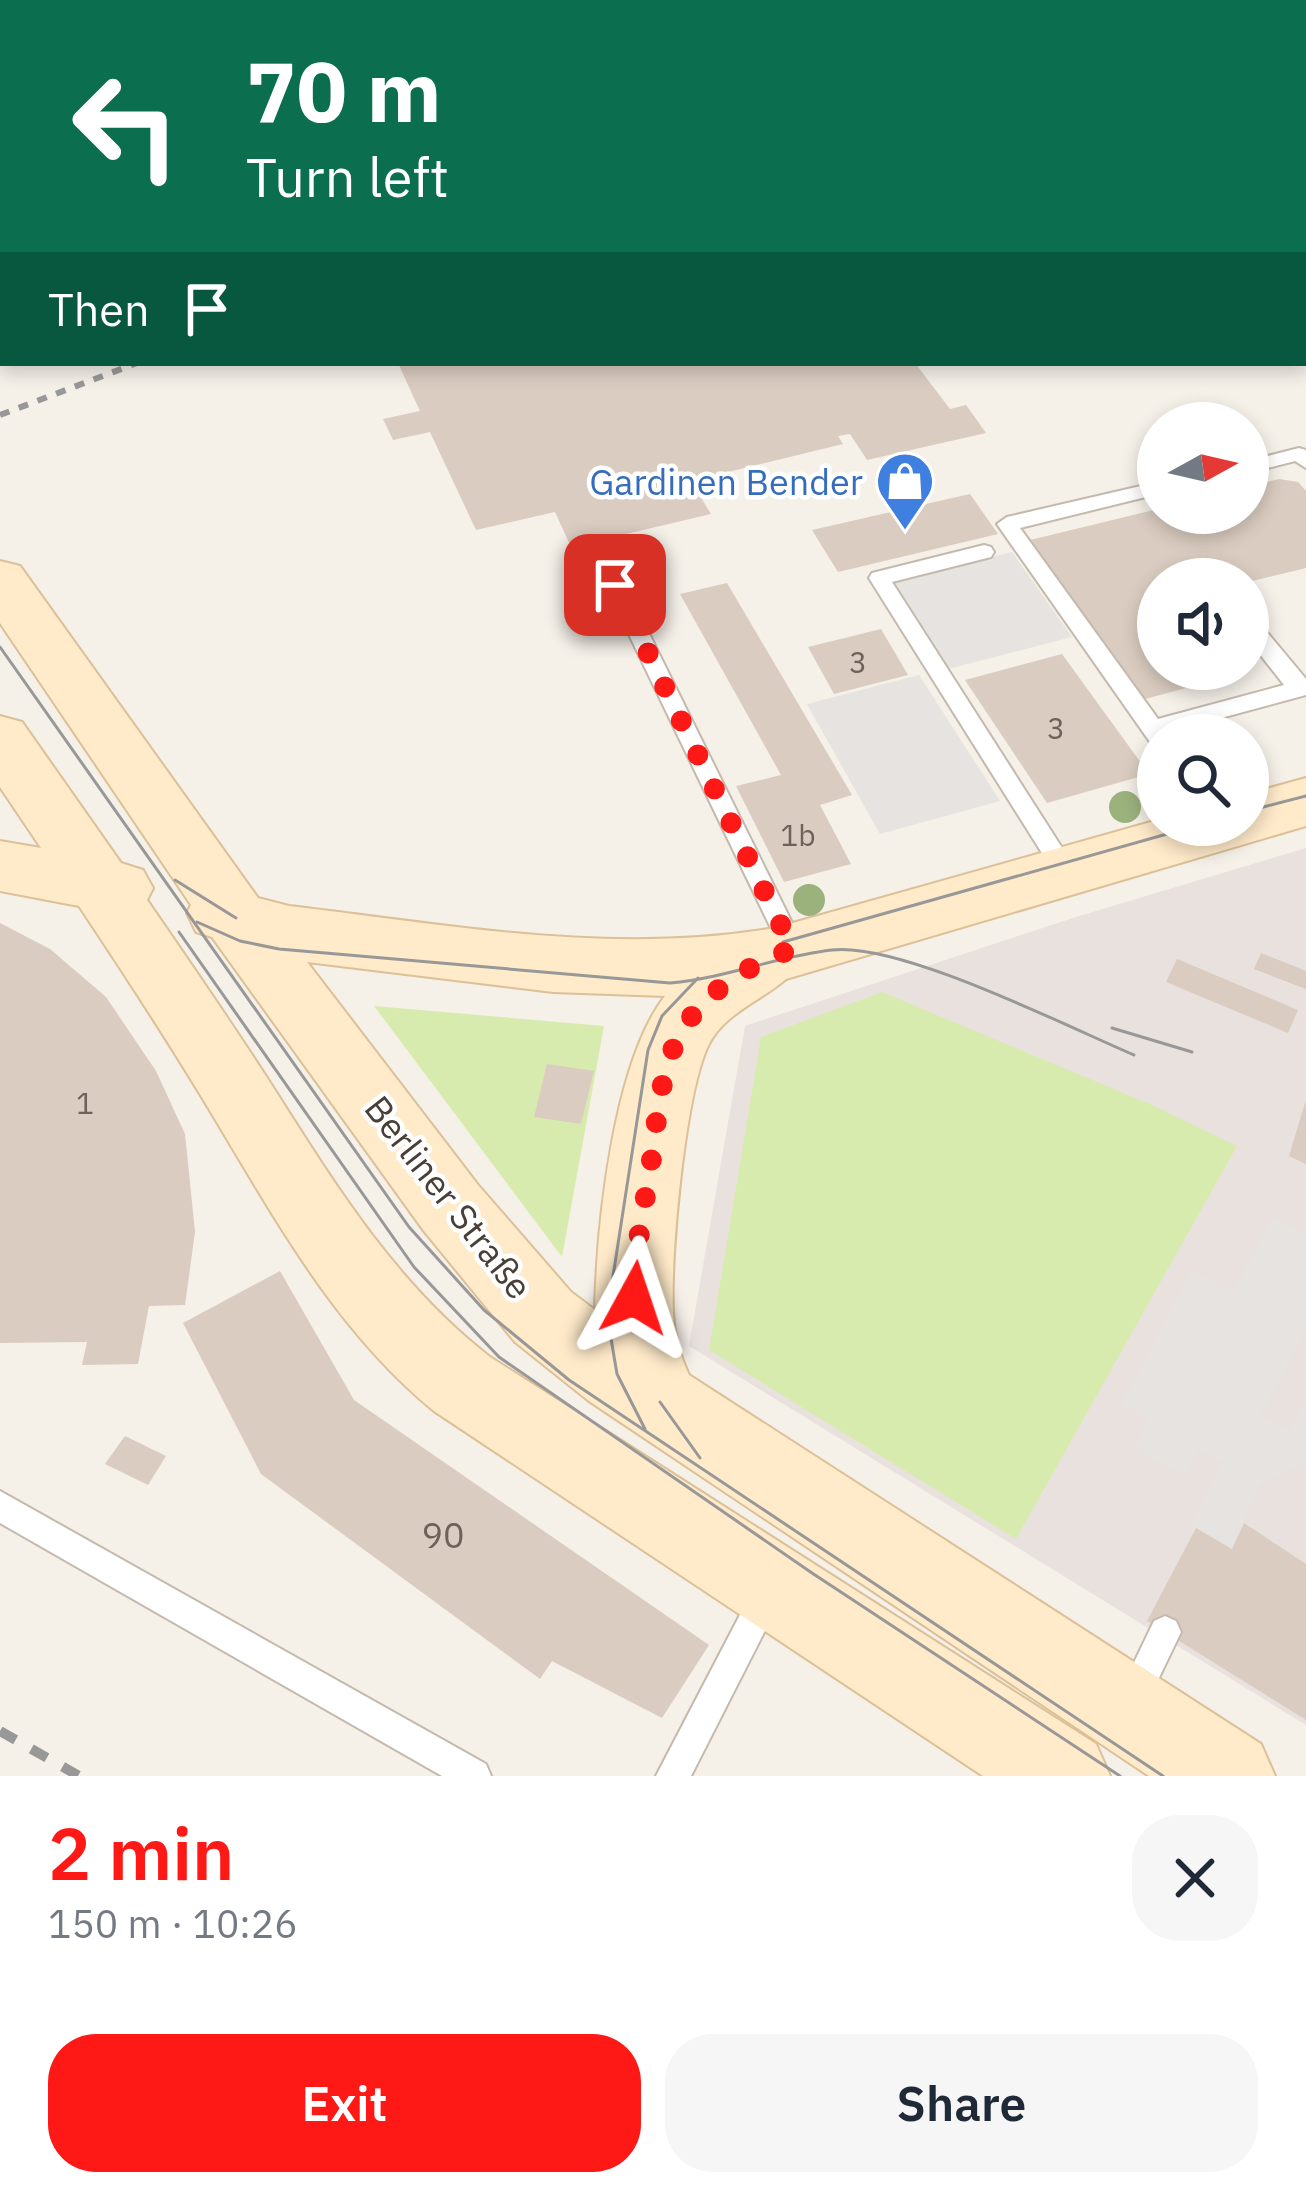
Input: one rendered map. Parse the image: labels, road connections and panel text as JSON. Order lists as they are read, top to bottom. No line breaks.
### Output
{"streets":{"main road":["Berliner Straße"]},"places":{"shop":["Gardinen Bender"]},"house_numbers":["3","3","1b","1","90"],"north":"right","page":{"turn":["70 m","Turn left"],"then":"Then","heading":["2 min","150 m · 10:26"],"buttons":["Exit","Share"]}}
